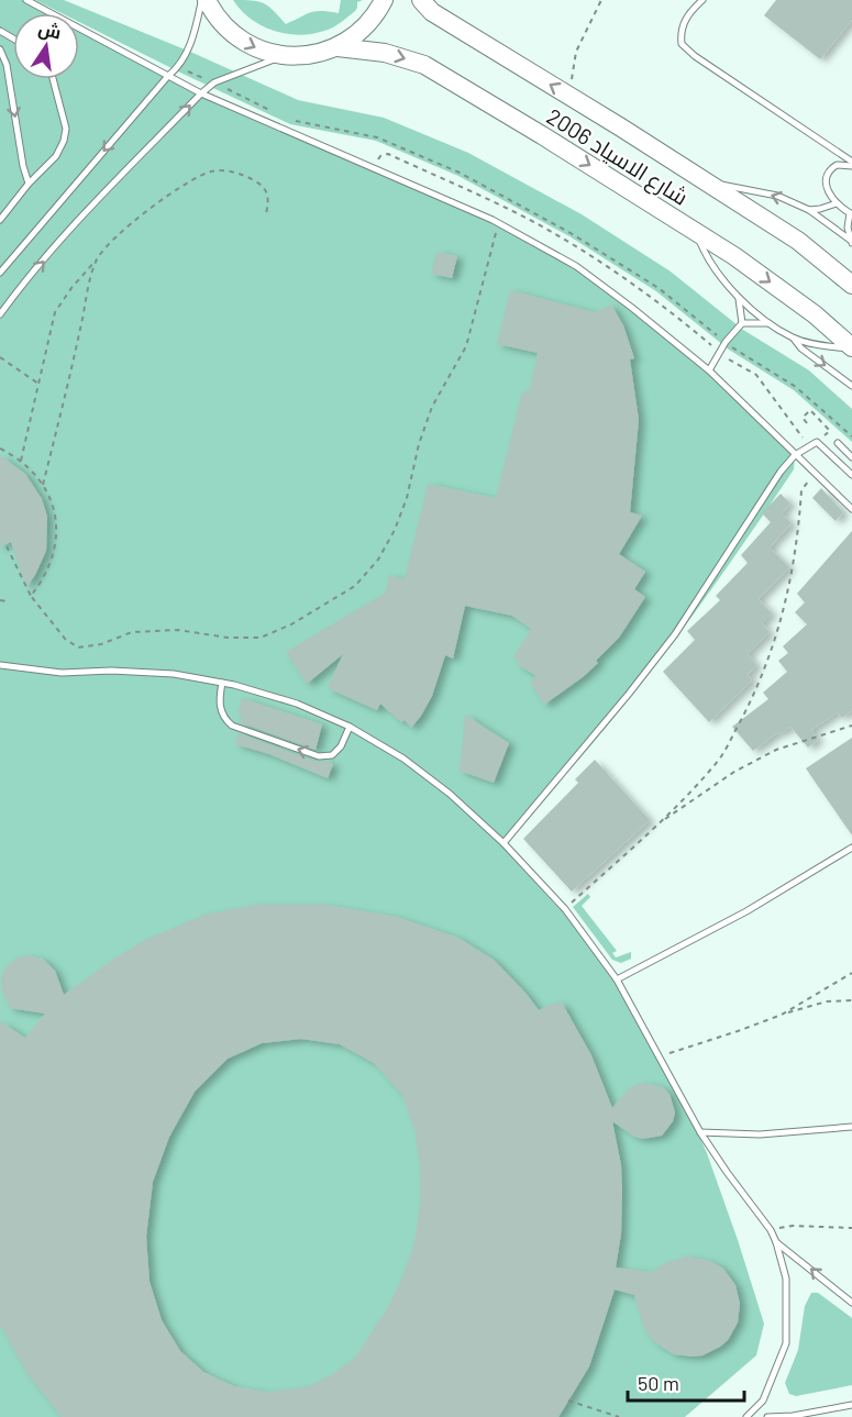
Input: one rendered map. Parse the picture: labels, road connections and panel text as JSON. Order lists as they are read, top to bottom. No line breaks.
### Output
{"streets":{"main road":["شارع الاسياد 2006"]},"scale_bar":"50 m","north":"top"}
